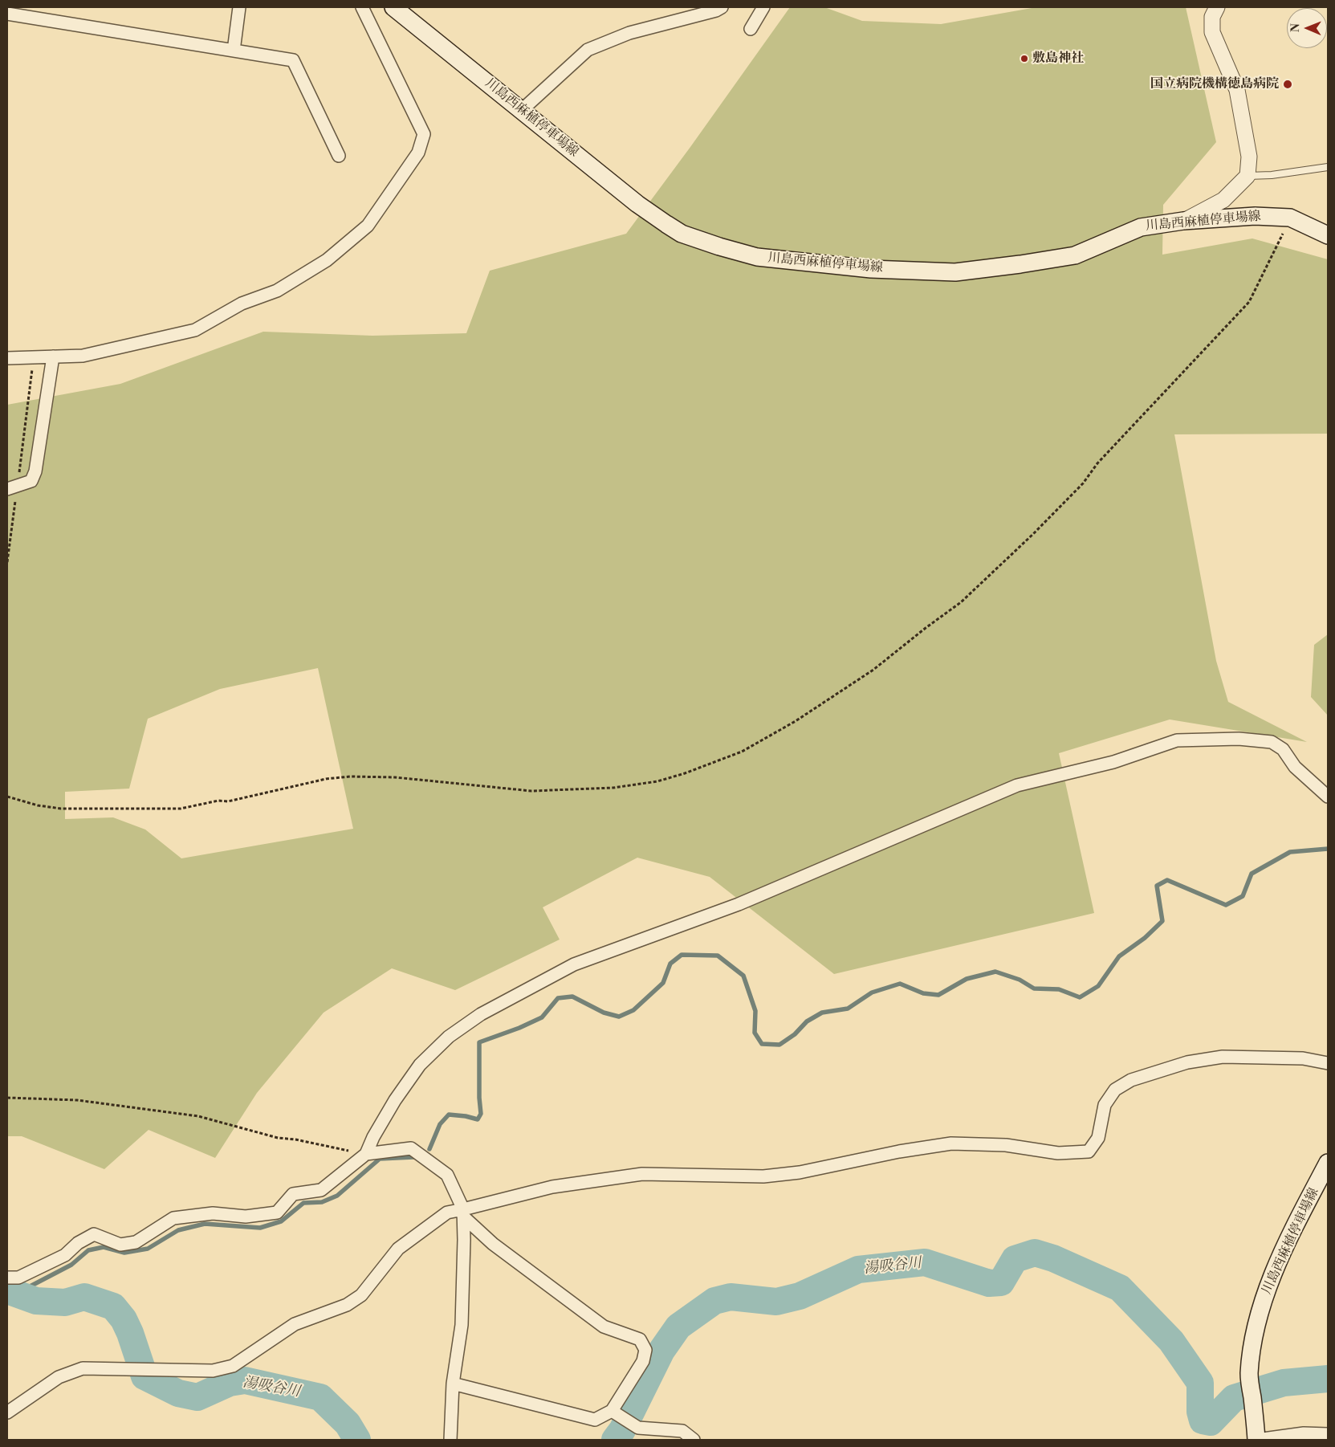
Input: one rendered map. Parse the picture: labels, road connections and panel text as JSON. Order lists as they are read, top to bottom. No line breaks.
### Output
{"streets":{"main road":["川島西麻植停車場線"]},"water":["湯吸谷川"],"places":["敷島神社","国立病院機構徳島病院"],"north":"left"}
